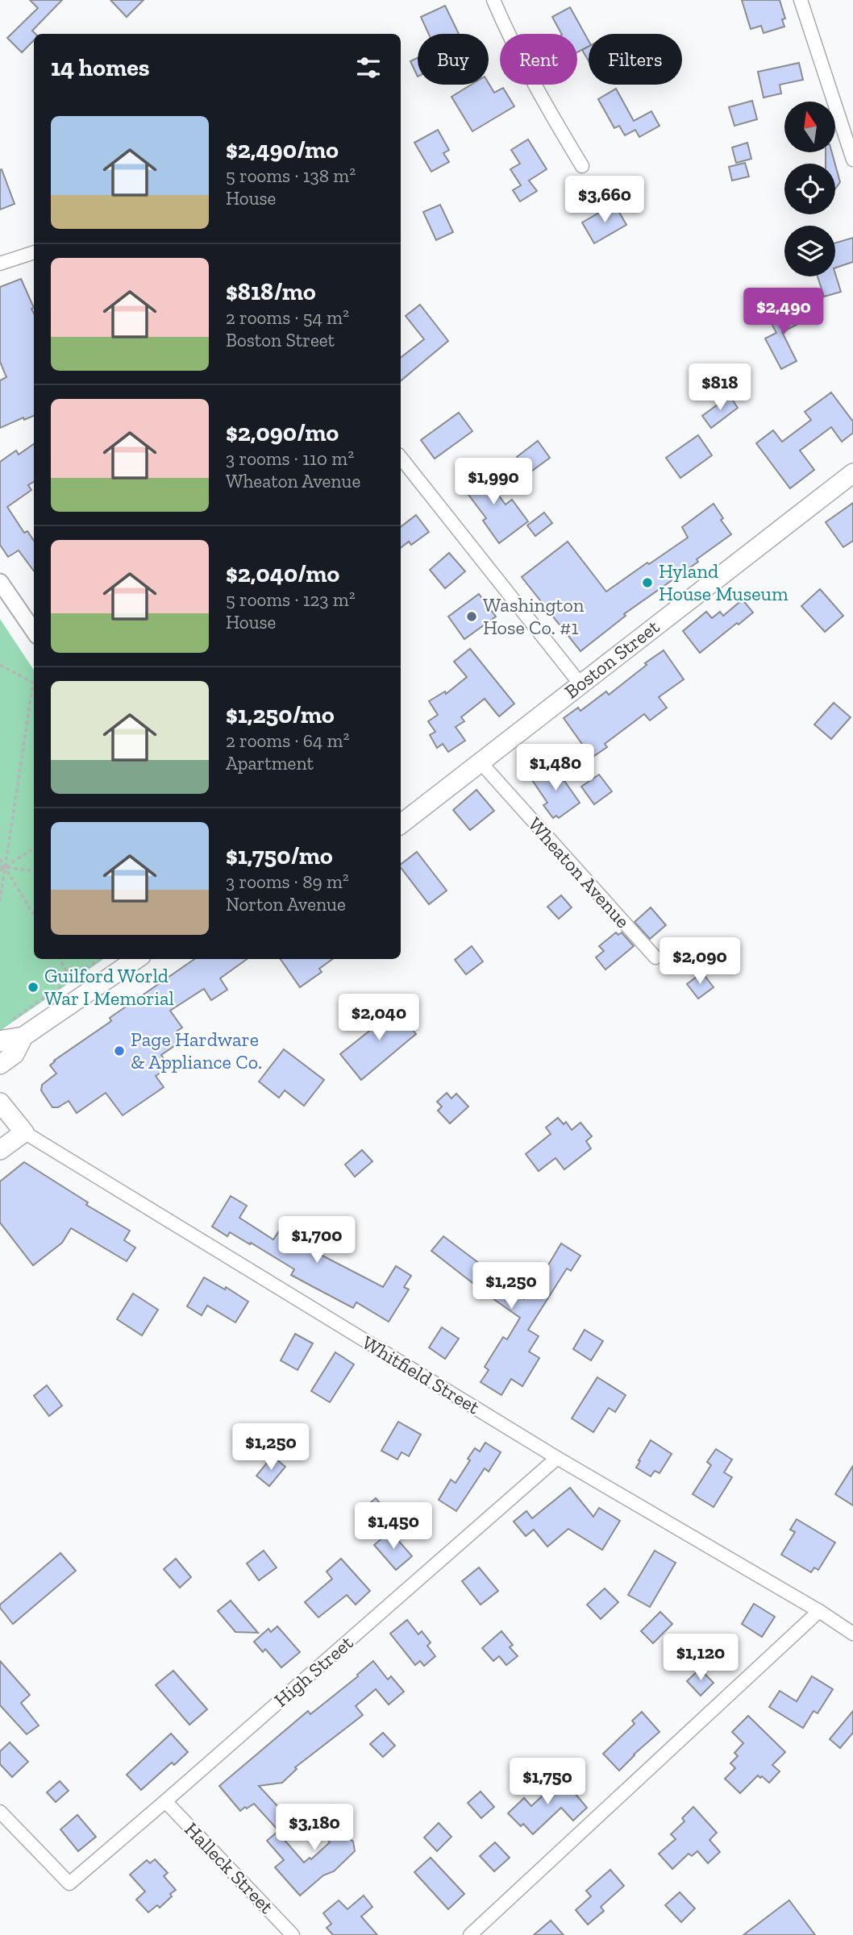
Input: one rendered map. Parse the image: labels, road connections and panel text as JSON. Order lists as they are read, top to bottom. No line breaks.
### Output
{"streets":{"main road":["Boston Street","Whitfield Street"],"street":["Wheaton Avenue","High Street","Halleck Street"]},"crossings":[["Boston Street","Wheaton Avenue"],["Whitfield Street","High Street"],["High Street","Halleck Street"]],"places":["Hyland House Museum","Washington Hose Co. #1","Guilford World War I Memorial","Page Hardware & Appliance Co."],"north":"top","page":{"chip":["Buy","Rent","Filters"],"heading":"14 homes","list":[{"name":"$2,490/mo","note":"5 rooms · 138 m² · House"},{"name":"$818/mo","note":"2 rooms · 54 m² · Boston Street"},{"name":"$2,090/mo","note":"3 rooms · 110 m² · Wheaton Avenue"},{"name":"$2,040/mo","note":"5 rooms · 123 m² · House"},{"name":"$1,250/mo","note":"2 rooms · 64 m² · Apartment"},{"name":"$1,750/mo","note":"3 rooms · 89 m² · Norton Avenue"}],"price":["$3,660","$2,490","$818","$1,990","$1,480","$2,090","$2,040","$1,700","$1,250","$1,250","$1,450","$1,120","$1,750","$3,180"]}}
